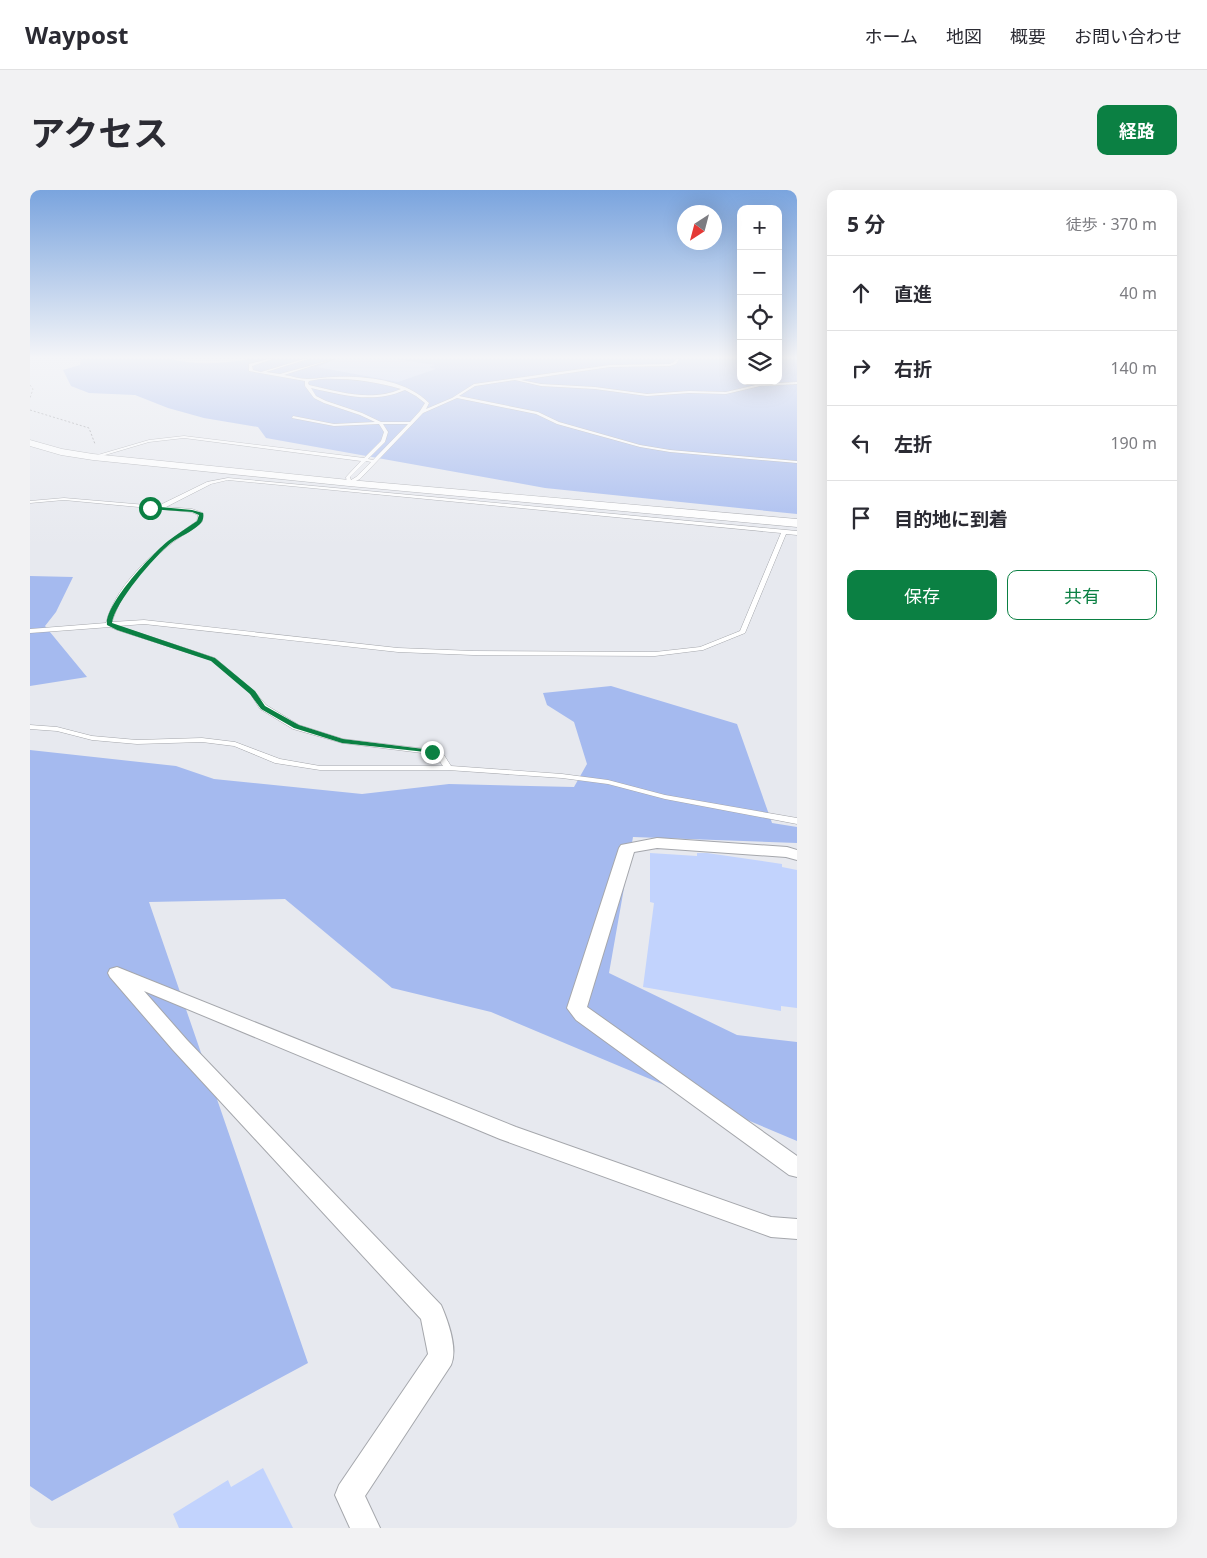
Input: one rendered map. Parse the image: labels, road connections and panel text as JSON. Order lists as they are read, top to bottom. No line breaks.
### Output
{"north":"bottom left","page":{"header":"Waypost","nav":["ホーム","地図","概要","お問い合わせ"],"title":"アクセス","buttons":["経路",["保存","共有"]],"heading":["5 分","徒歩 · 370 m"],"map_buttons":["+","−"],"list":[["直進","40 m"],["右折","140 m"],["左折","190 m"],"目的地に到着"]}}
